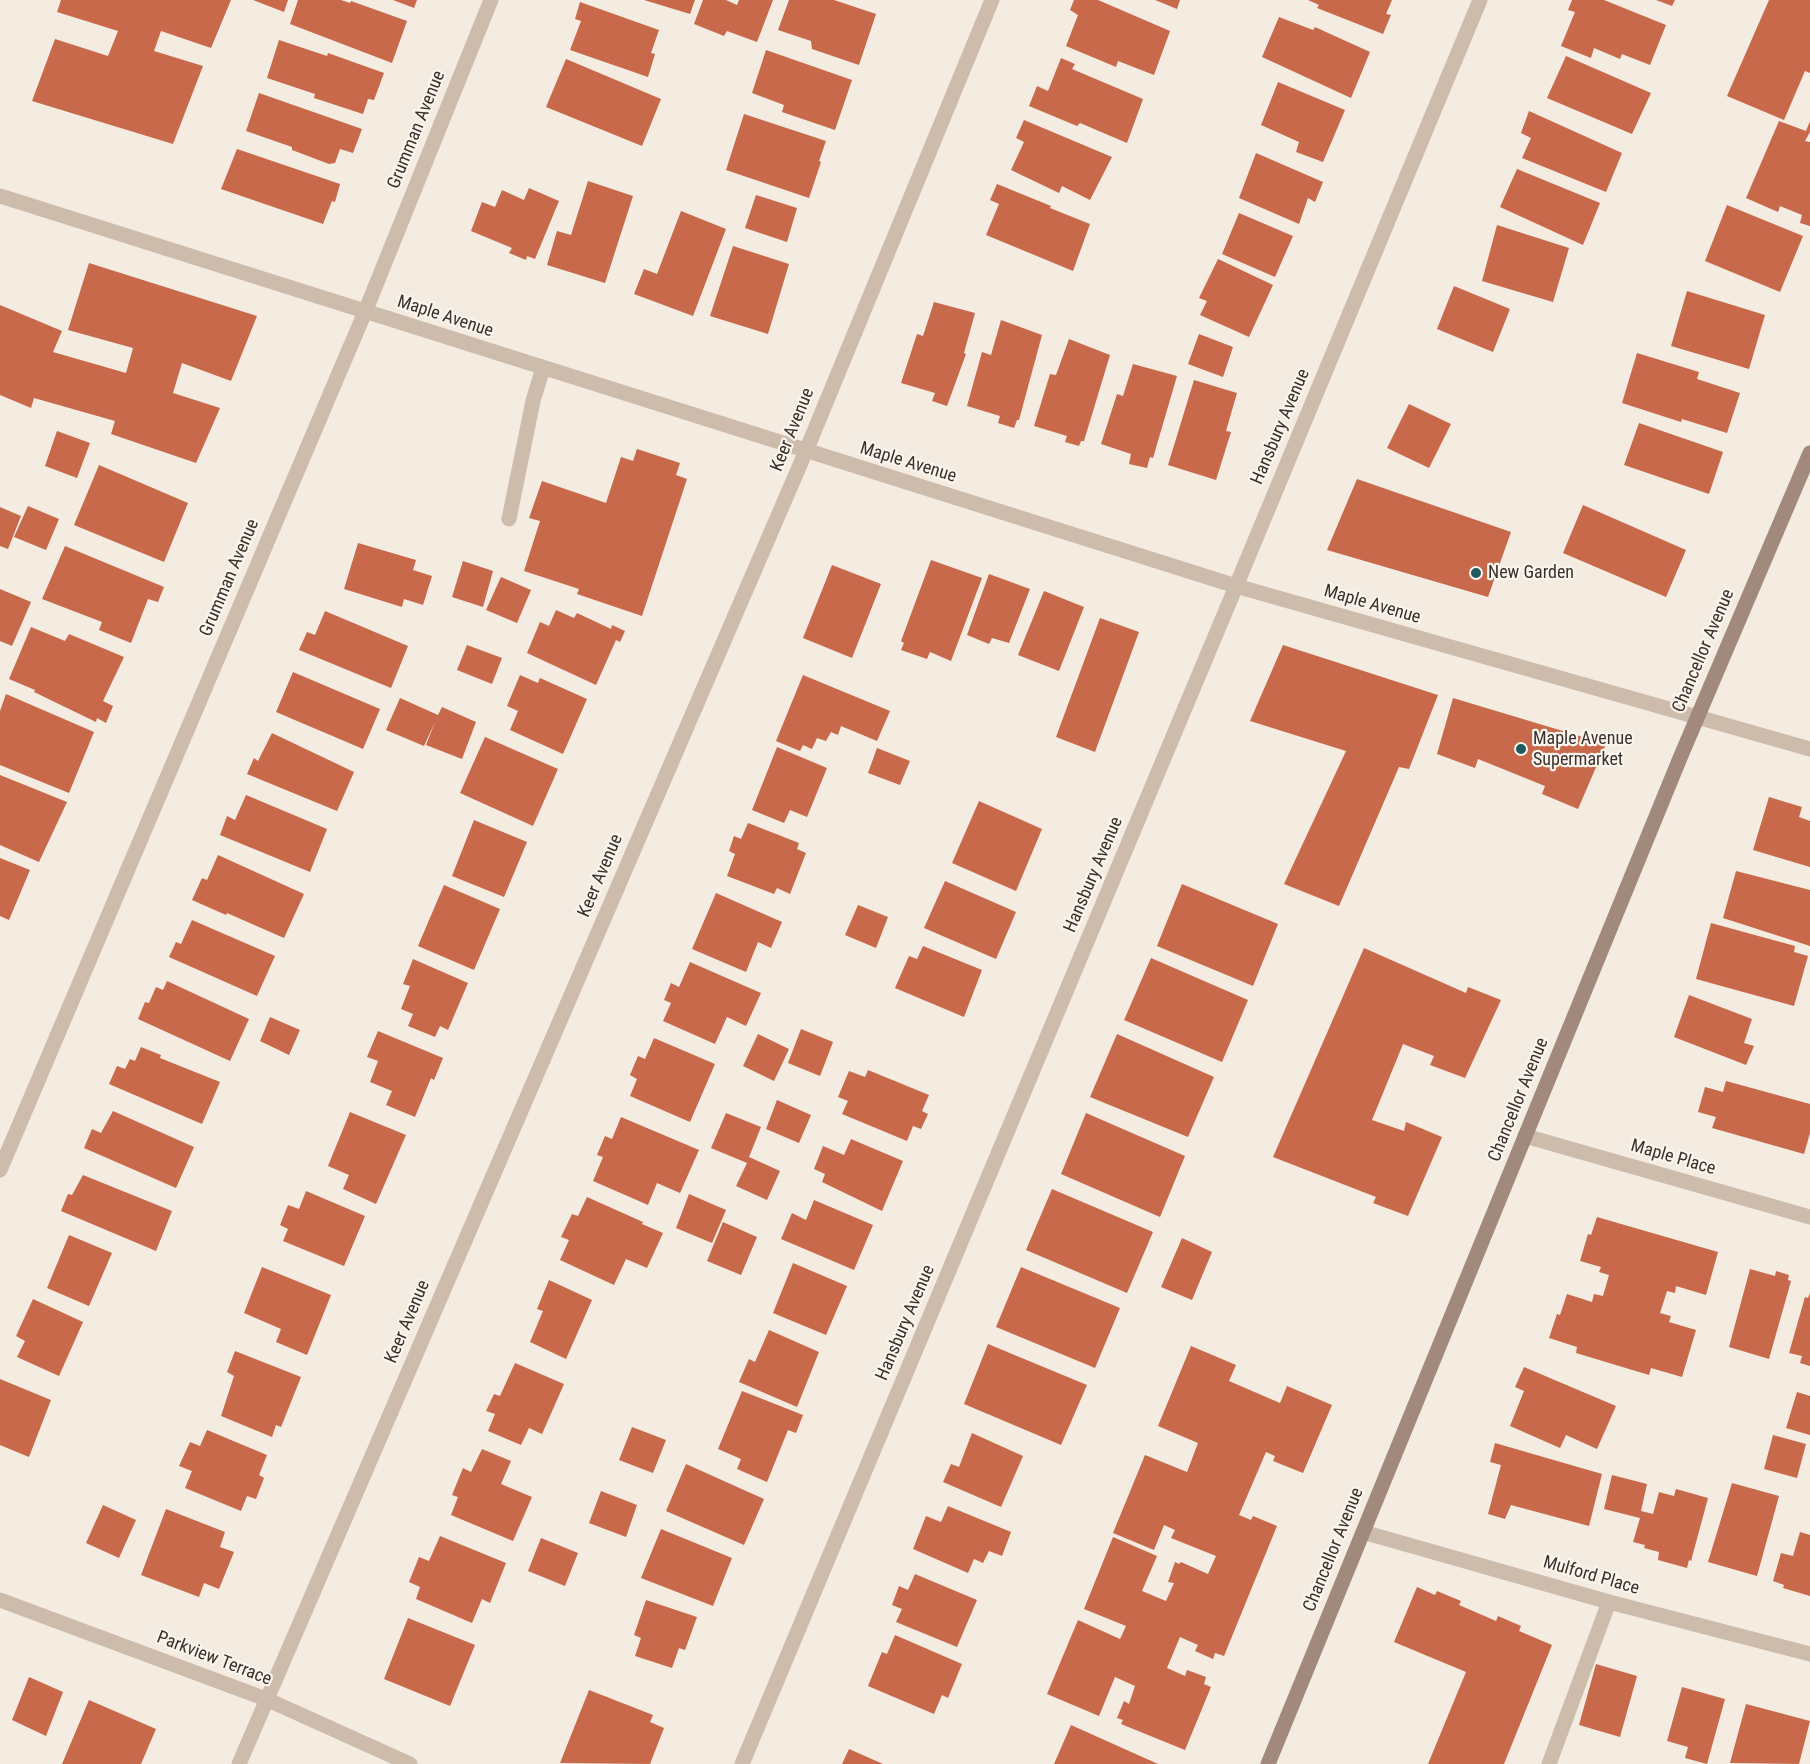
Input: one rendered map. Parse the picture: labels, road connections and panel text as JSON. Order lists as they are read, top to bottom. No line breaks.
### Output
{"streets":{"main road":["Chancellor Avenue"],"street":["Grumman Avenue","Maple Avenue","Hansbury Avenue","Keer Avenue","Maple Place","Mulford Place","Parkview Terrace"]},"crossings":[["Grumman Avenue","Maple Avenue"],["Maple Avenue","Hansbury Avenue"],["Maple Avenue","Keer Avenue"],["Maple Avenue","Chancellor Avenue"],["Keer Avenue","Parkview Terrace"],["Chancellor Avenue","Maple Place"],["Chancellor Avenue","Mulford Place"]],"places":["New Garden","Maple Avenue Supermarket"]}
